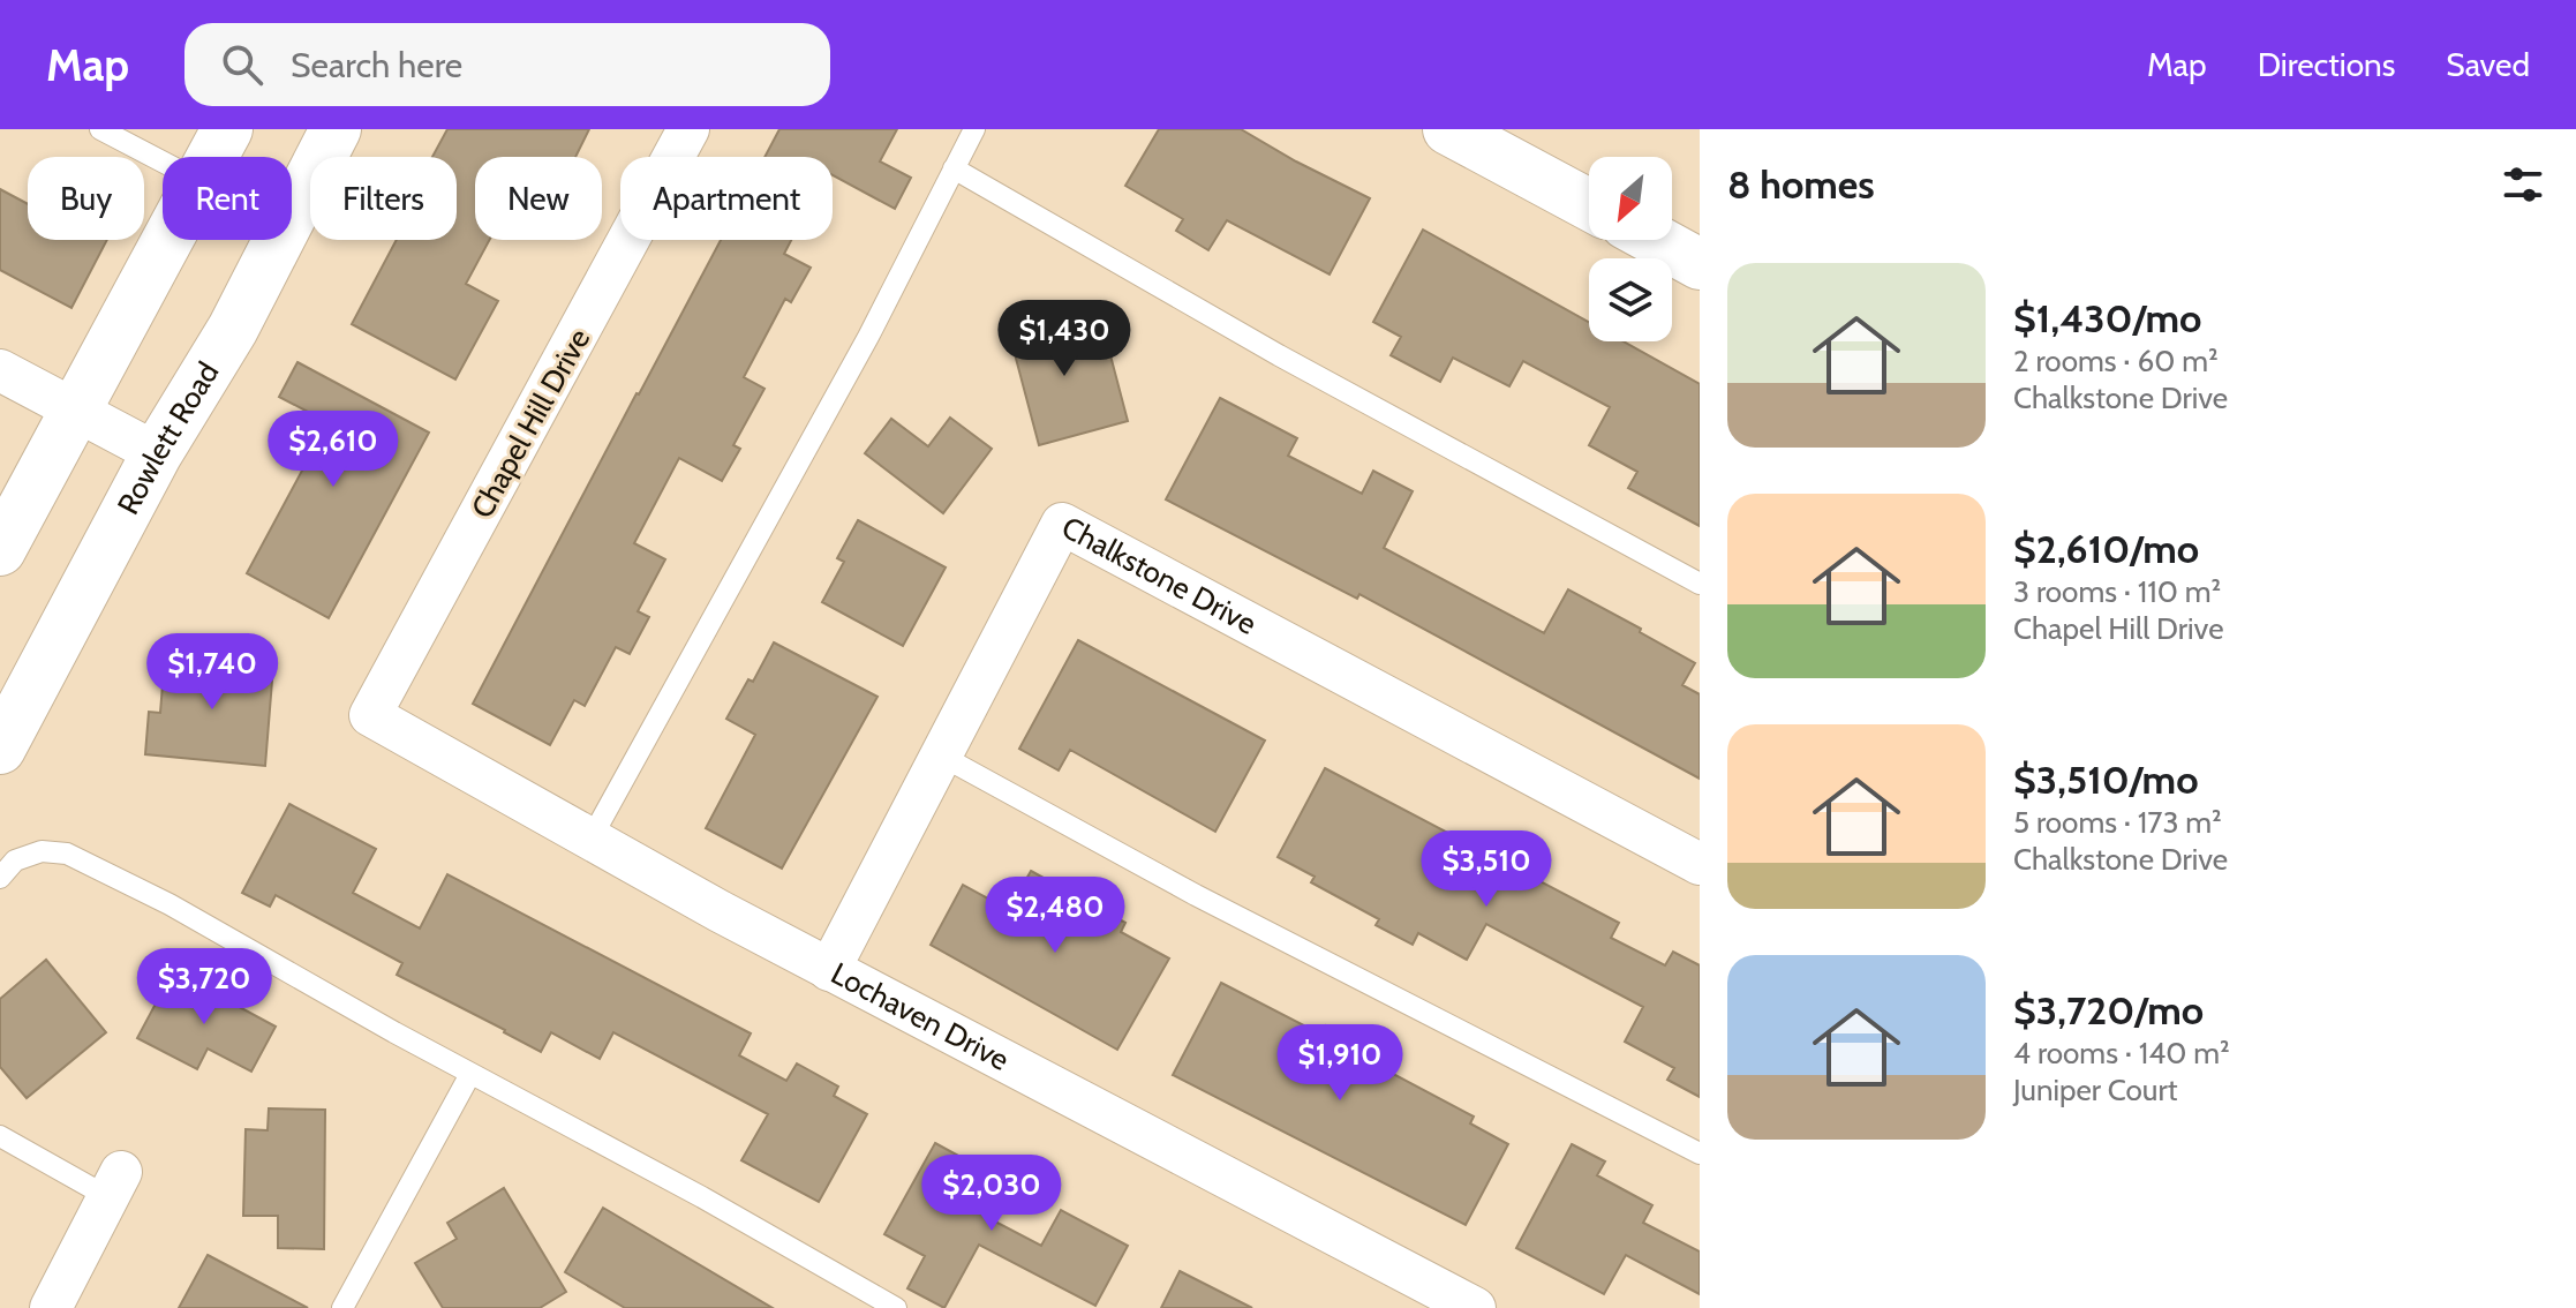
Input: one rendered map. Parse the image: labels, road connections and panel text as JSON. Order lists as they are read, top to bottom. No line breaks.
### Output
{"streets":{"main road":["Rowlett Road"],"street":["Chapel Hill Drive","Chalkstone Drive","Lochaven Drive"]},"crossings":[["Chapel Hill Drive","Lochaven Drive"],["Chalkstone Drive","Lochaven Drive"]],"north":"bottom left","page":{"header":"Map","search":"Search here","nav":["Map","Directions","Saved"],"heading":"8 homes","chip":["Buy","Rent","Filters","New","Apartment"],"list":[{"name":"$1,430/mo","note":"2 rooms · 60 m² · Chalkstone Drive"},{"name":"$2,610/mo","note":"3 rooms · 110 m² · Chapel Hill Drive"},{"name":"$3,510/mo","note":"5 rooms · 173 m² · Chalkstone Drive"},{"name":"$3,720/mo","note":"4 rooms · 140 m² · Juniper Court"}],"price":["$1,430","$2,610","$1,740","$3,510","$2,480","$3,720","$1,910","$2,030"]}}
